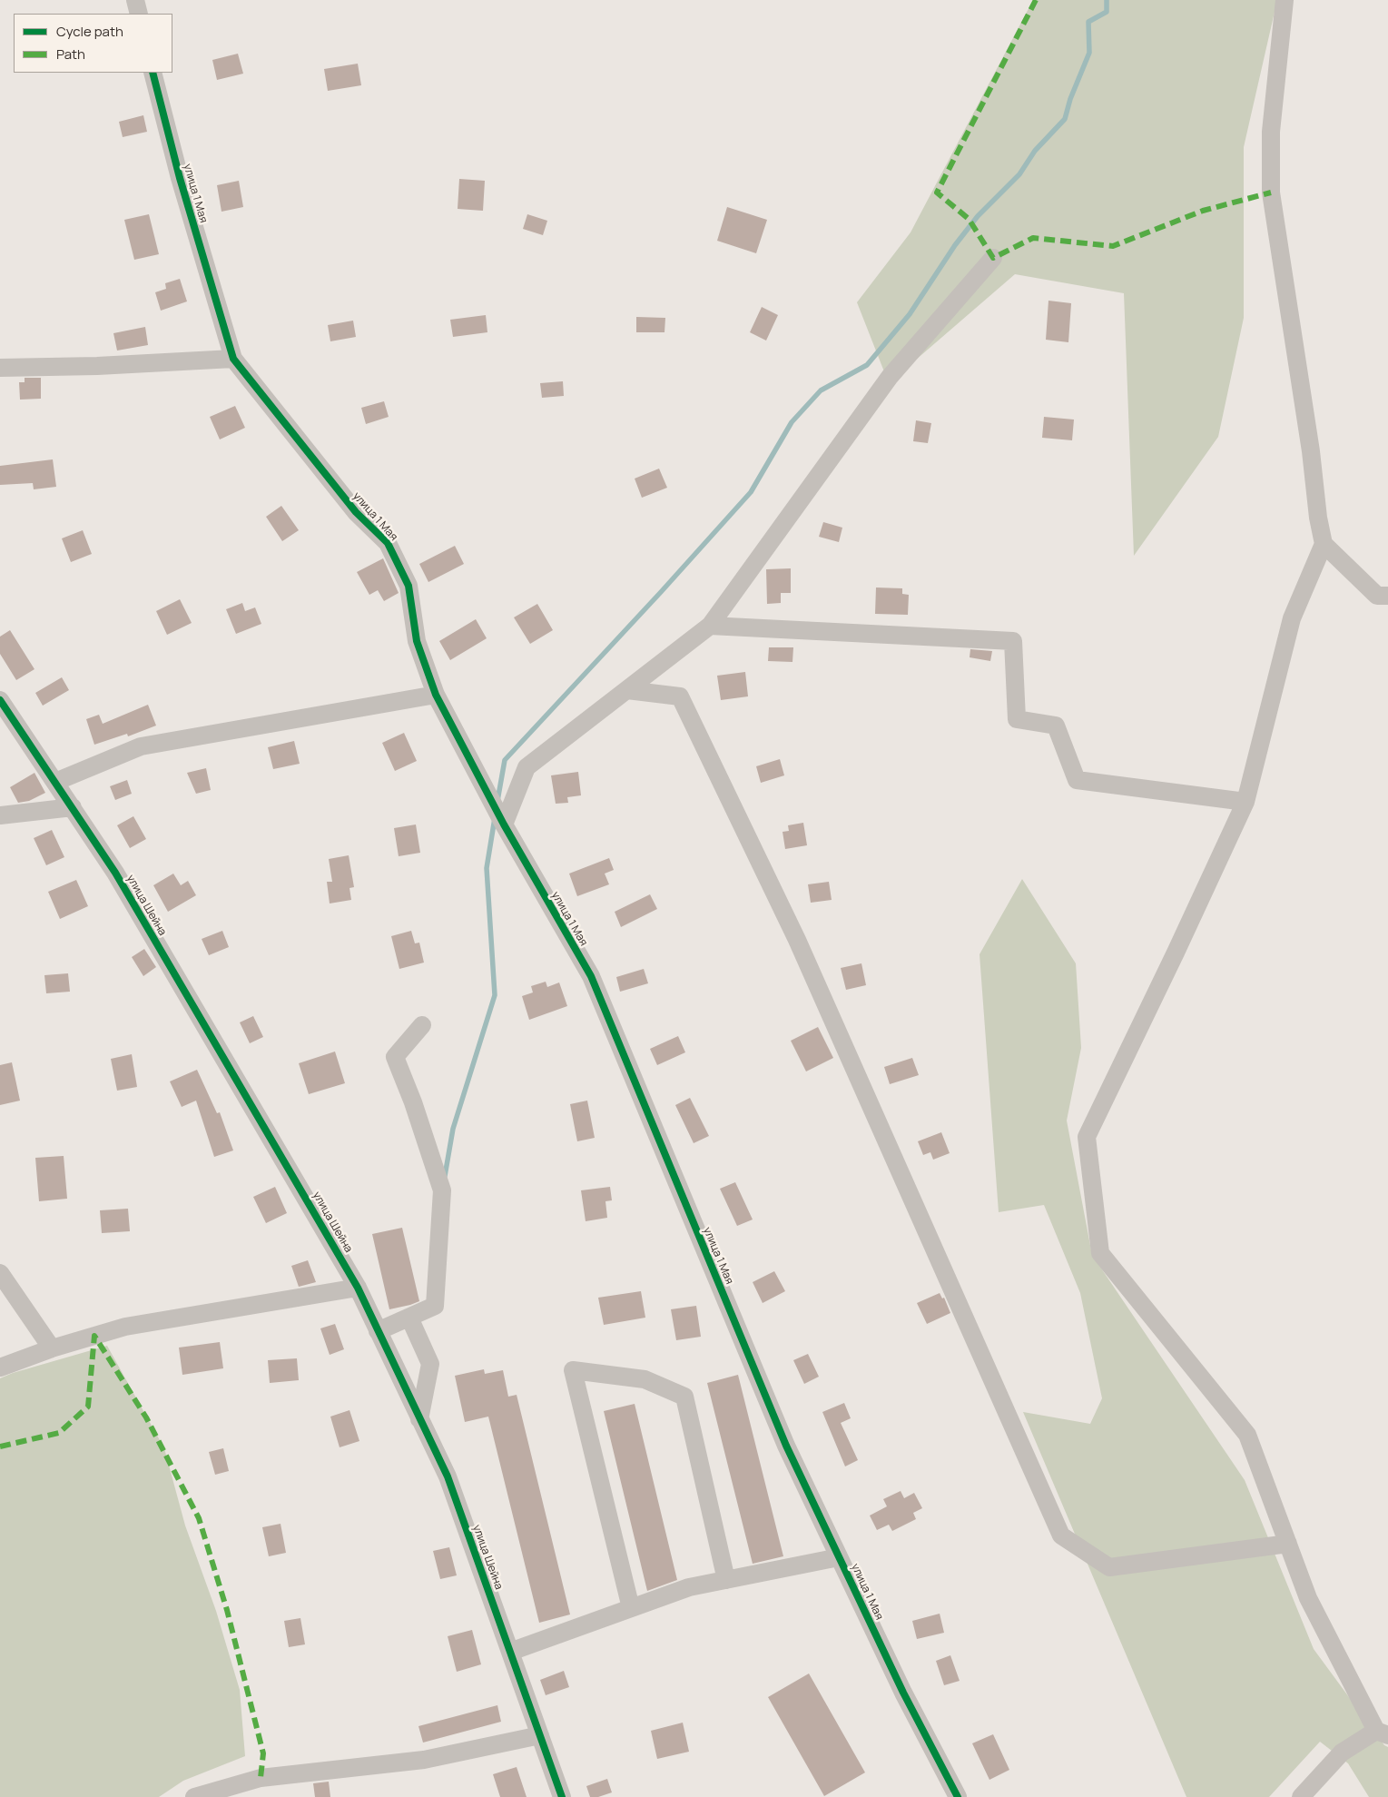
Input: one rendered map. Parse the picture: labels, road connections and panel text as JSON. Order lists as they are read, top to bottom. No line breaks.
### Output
{"streets":{"street":["улица 1 Мая","улица Шейна"]},"legend":["Cycle path","Path"]}
